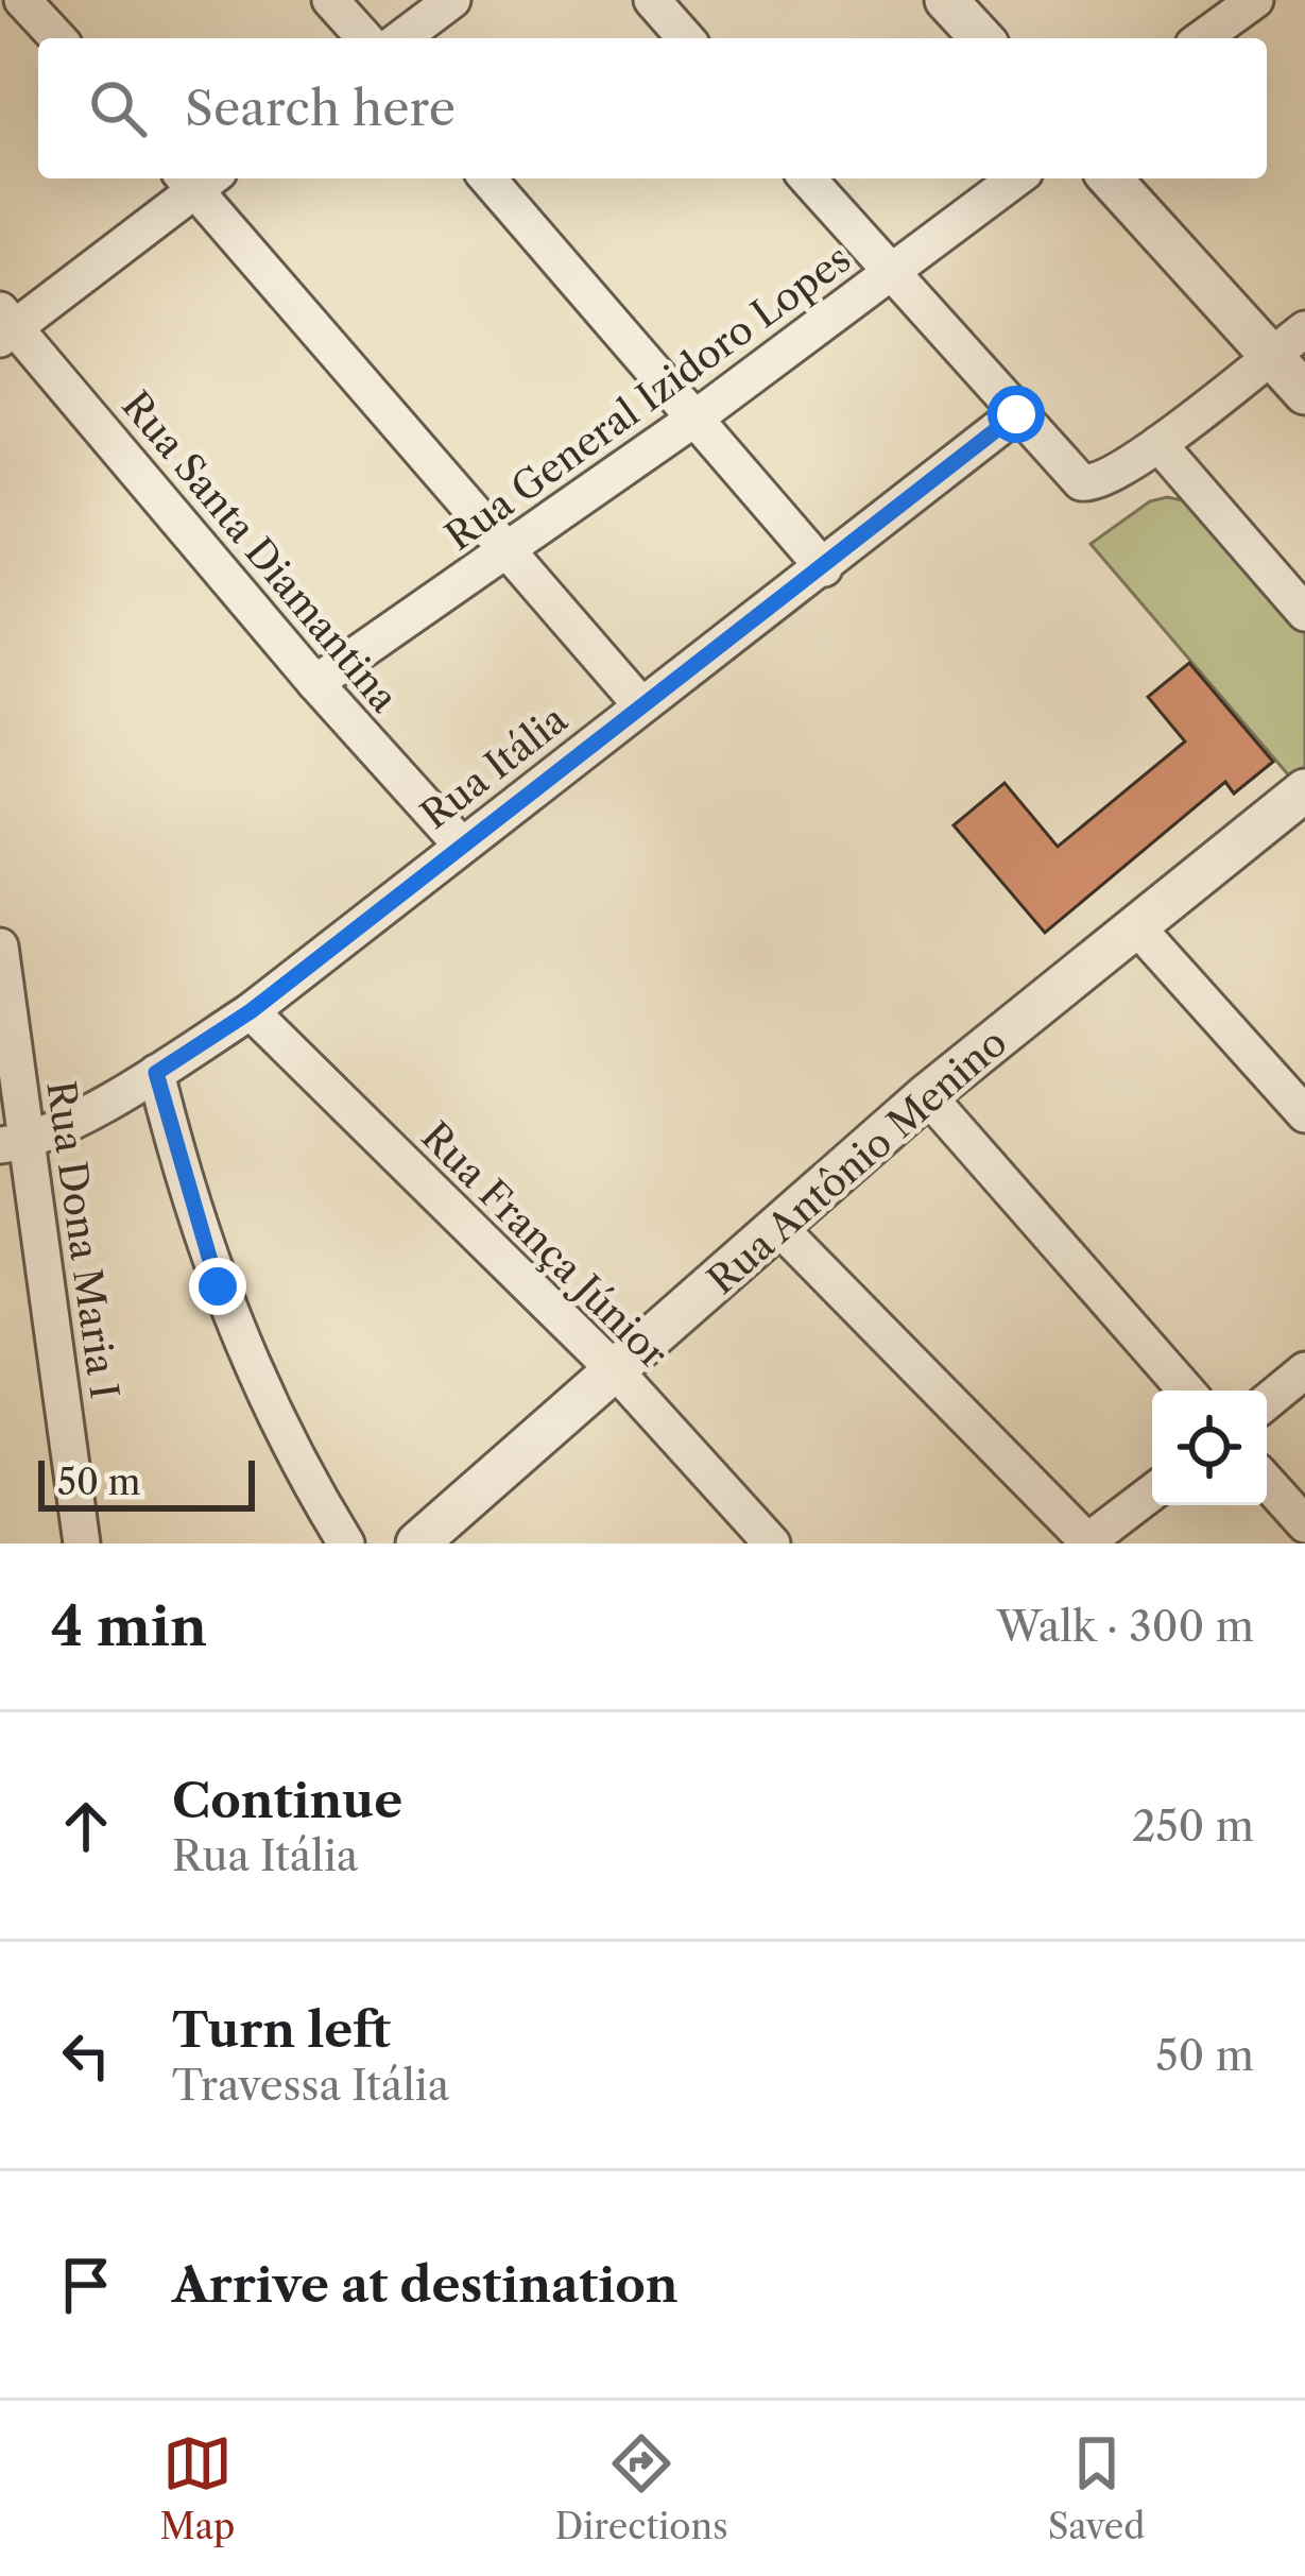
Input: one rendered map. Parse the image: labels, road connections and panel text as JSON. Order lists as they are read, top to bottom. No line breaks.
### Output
{"streets":{"street":["Rua General Izidoro Lopes","Rua Santa Diamantina","Rua Itália","Rua Antônio Menino","Rua Dona Maria I","Rua França Júnior"]},"crossings":[["Rua General Izidoro Lopes","Rua Santa Diamantina"],["Rua Santa Diamantina","Rua Itália"],["Rua Itália","Rua Dona Maria I"],["Rua Itália","Rua França Júnior"],["Rua Antônio Menino","Rua França Júnior"]],"scale_bar":"50 m","page":{"search":"Search here","scale":"50 m","heading":["4 min","Walk · 300 m"],"list":[["Continue","Rua Itália","250 m"],["Turn left","Travessa Itália","50 m"],"Arrive at destination"],"nav":["Map","Directions","Saved"]}}
